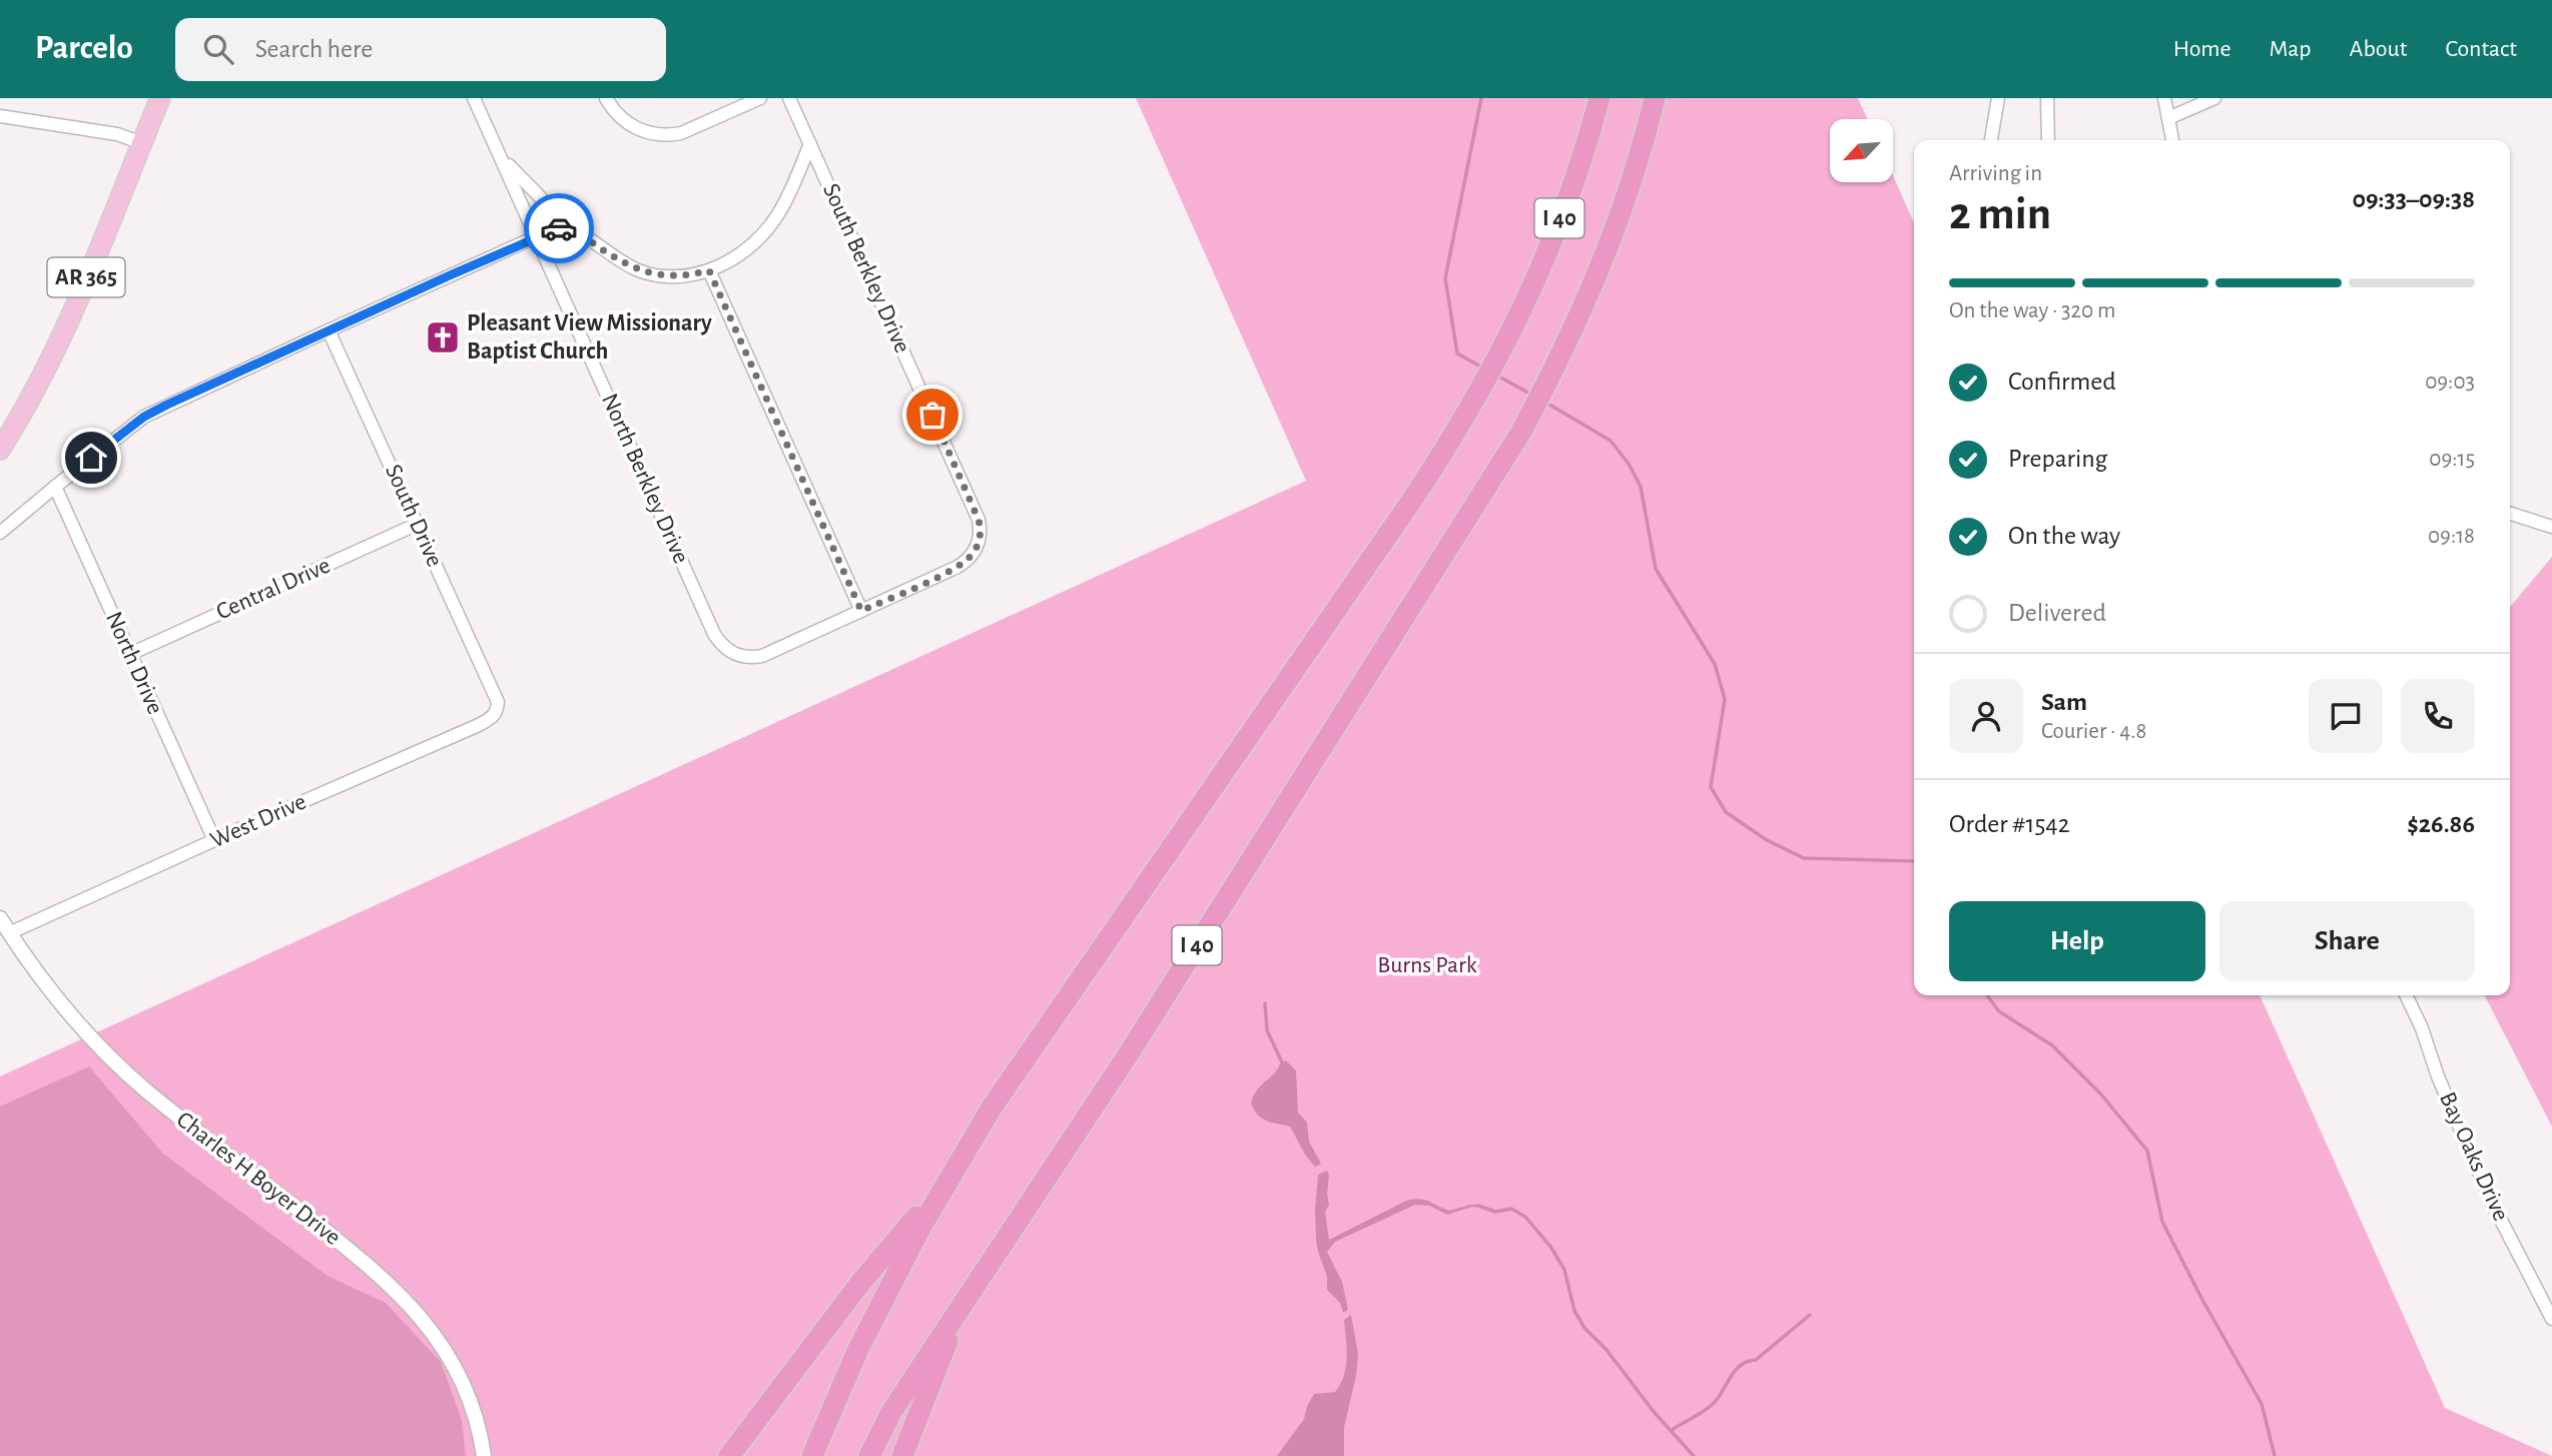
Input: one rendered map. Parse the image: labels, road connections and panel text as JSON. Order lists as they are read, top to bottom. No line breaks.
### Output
{"streets":{"highway":["I 40"],"main road":["AR 365"],"street":["South Berkley Drive","North Berkley Drive","South Drive","Central Drive","North Drive","West Drive","Bay Oaks Drive","Charles H Boyer Drive"]},"crossings":[["South Berkley Drive","North Berkley Drive"],["South Drive","Central Drive"],["South Drive","West Drive"],["Central Drive","North Drive"],["North Drive","West Drive"],["West Drive","Charles H Boyer Drive"]],"parks":["Burns Park"],"places":{"church":["Pleasant View Missionary Baptist Church"]},"north":"bottom left","page":{"header":"Parcelo","search":"Search here","nav":["Home","Map","About","Contact"],"heading":["2 min","Arriving in","09:33–09:38"],"panel":["Sam","Courier · 4.8","Order #1542","$26.86"],"bar":"On the way · 320 m","list":[["Confirmed","09:03"],["Preparing","09:15"],["On the way","09:18"],"Delivered"],"buttons":["Help","Share"]}}
